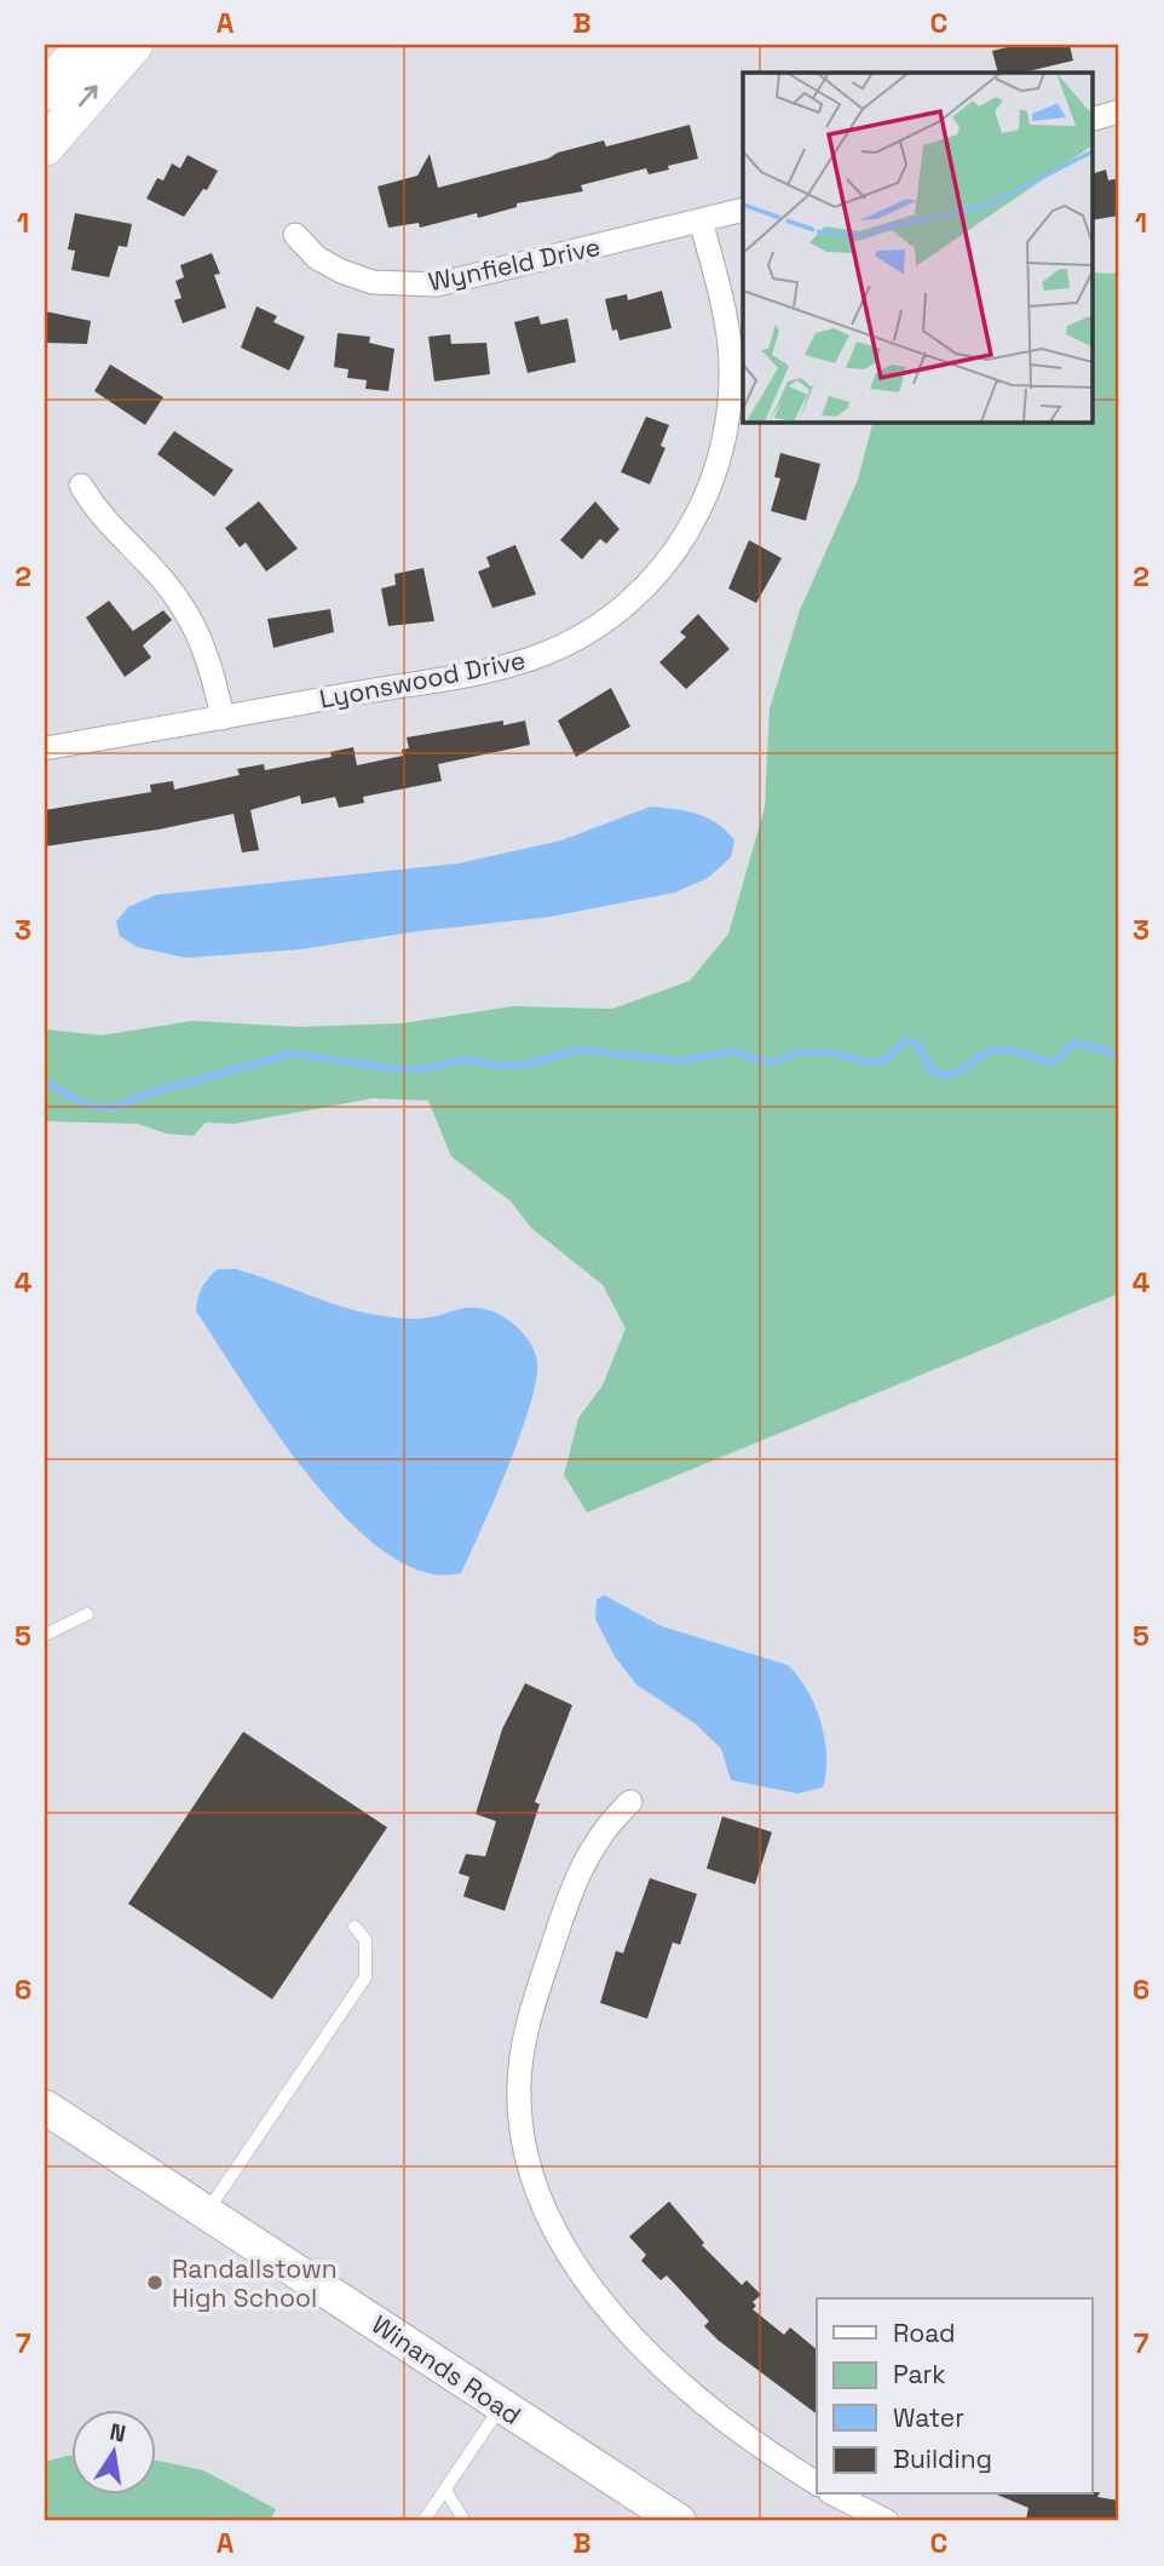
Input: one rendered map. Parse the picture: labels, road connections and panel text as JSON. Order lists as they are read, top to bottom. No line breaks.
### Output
{"streets":{"street":["Wynfield Drive","Lyonswood Drive","Winands Road"]},"crossings":[["Wynfield Drive","Lyonswood Drive"]],"places":["Randallstown High School"],"legend":["Road","Park","Water","Building"],"north":"top","grid":{"columns":["A","B","C"],"rows":["1","2","3","4","5","6","7"]}}
